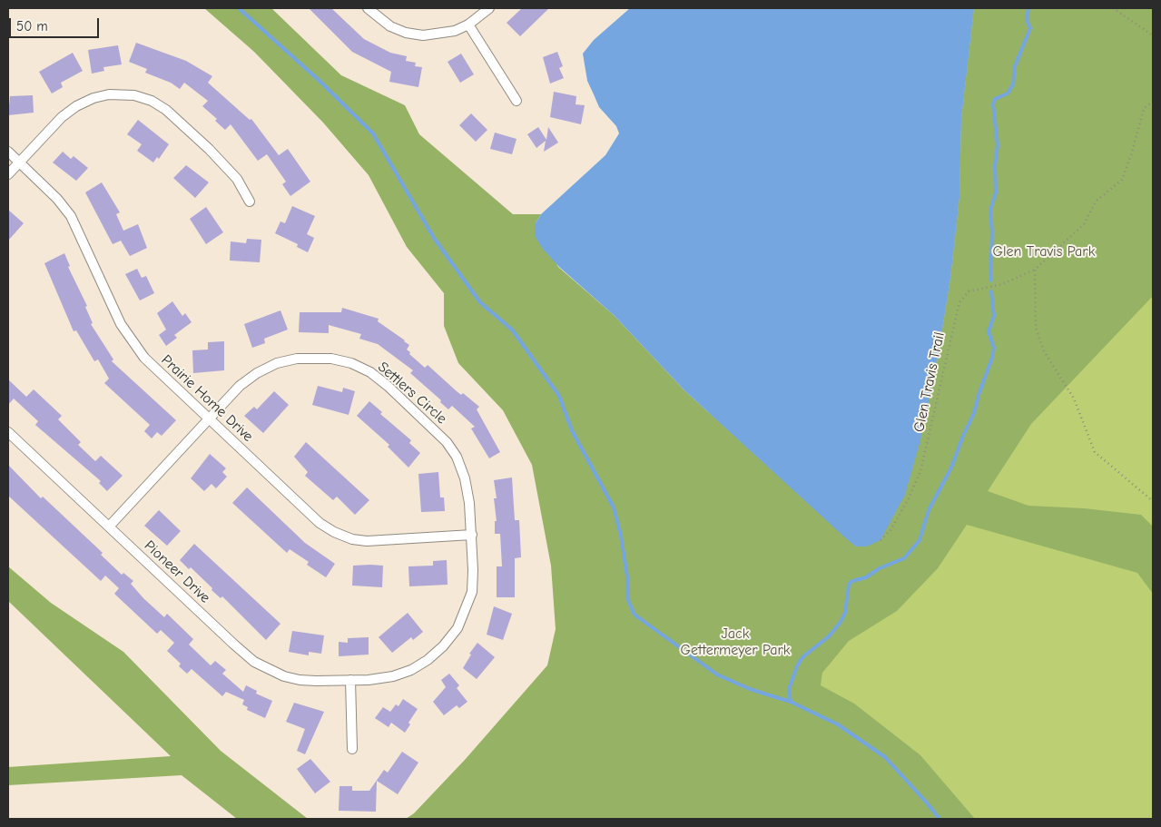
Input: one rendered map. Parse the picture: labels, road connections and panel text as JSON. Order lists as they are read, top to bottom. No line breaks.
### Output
{"streets":{"street":["Settlers Circle","Prairie Home Drive","Pioneer Drive"],"path":["Glen Travis Trail"]},"crossings":[["Settlers Circle","Prairie Home Drive"],["Settlers Circle","Pioneer Drive"]],"parks":["Glen Travis Park","Jack Gettermeyer Park"],"scale_bar":"50 m"}
